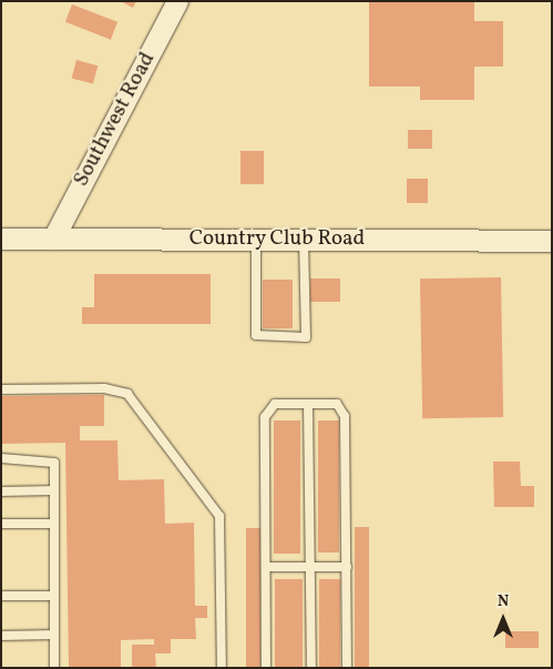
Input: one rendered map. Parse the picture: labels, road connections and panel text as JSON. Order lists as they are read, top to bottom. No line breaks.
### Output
{"streets":{"street":["Southwest Road","Country Club Road"]},"crossings":[["Southwest Road","Country Club Road"]],"north":"top"}
